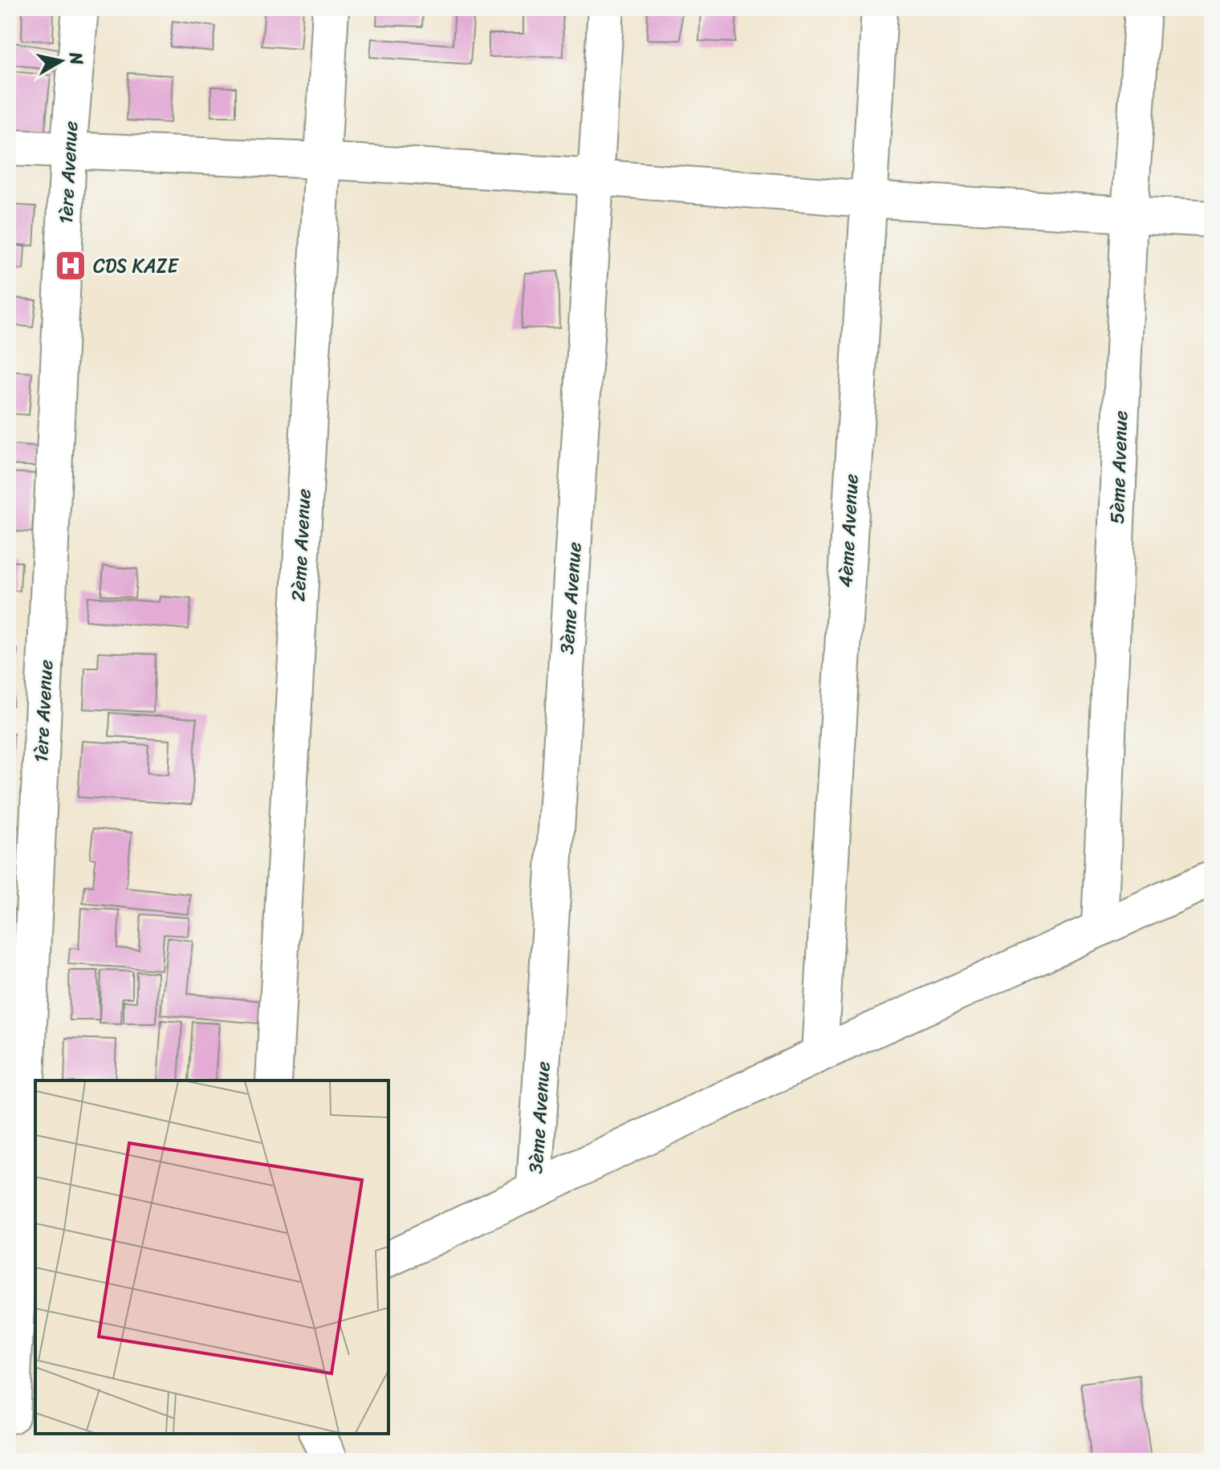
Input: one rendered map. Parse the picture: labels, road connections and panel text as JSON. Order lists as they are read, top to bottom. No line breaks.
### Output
{"streets":{"street":["1ère Avenue","5ème Avenue","4ème Avenue","2ème Avenue","3ème Avenue"]},"places":{"hospital":["CDS KAZE"]},"north":"right"}
